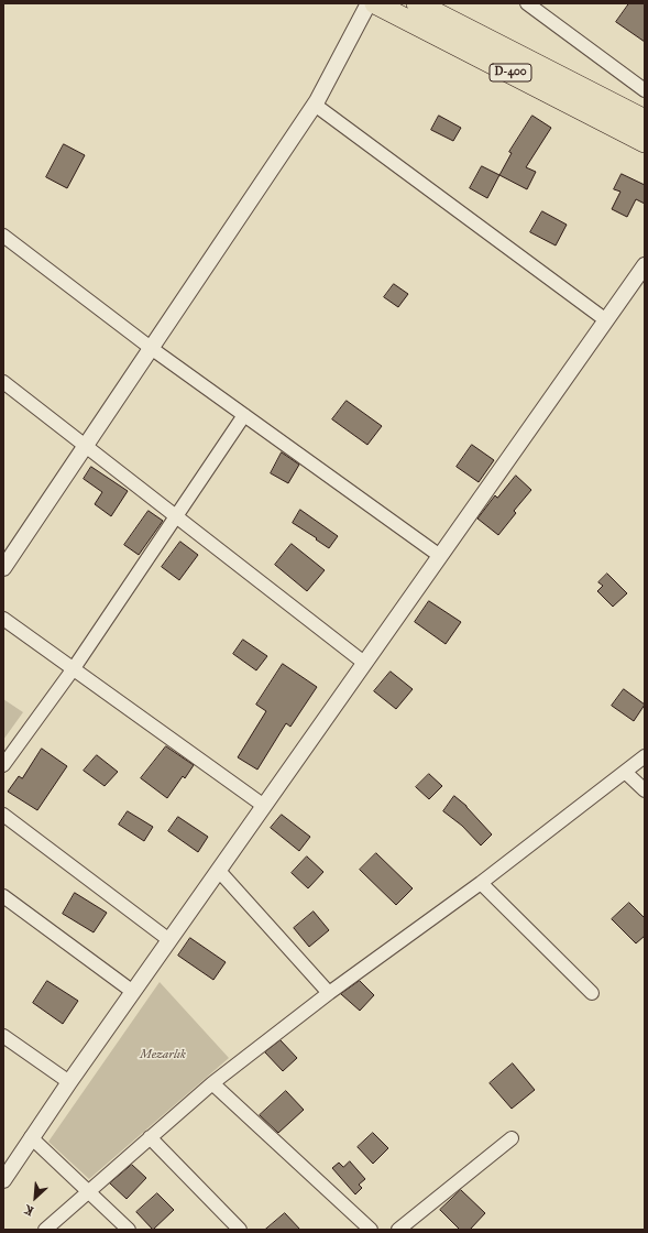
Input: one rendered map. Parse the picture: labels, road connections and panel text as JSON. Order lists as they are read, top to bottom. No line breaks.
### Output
{"streets":{"highway":["D-400"]},"parks":["Mezarlık"],"north":"bottom left"}
